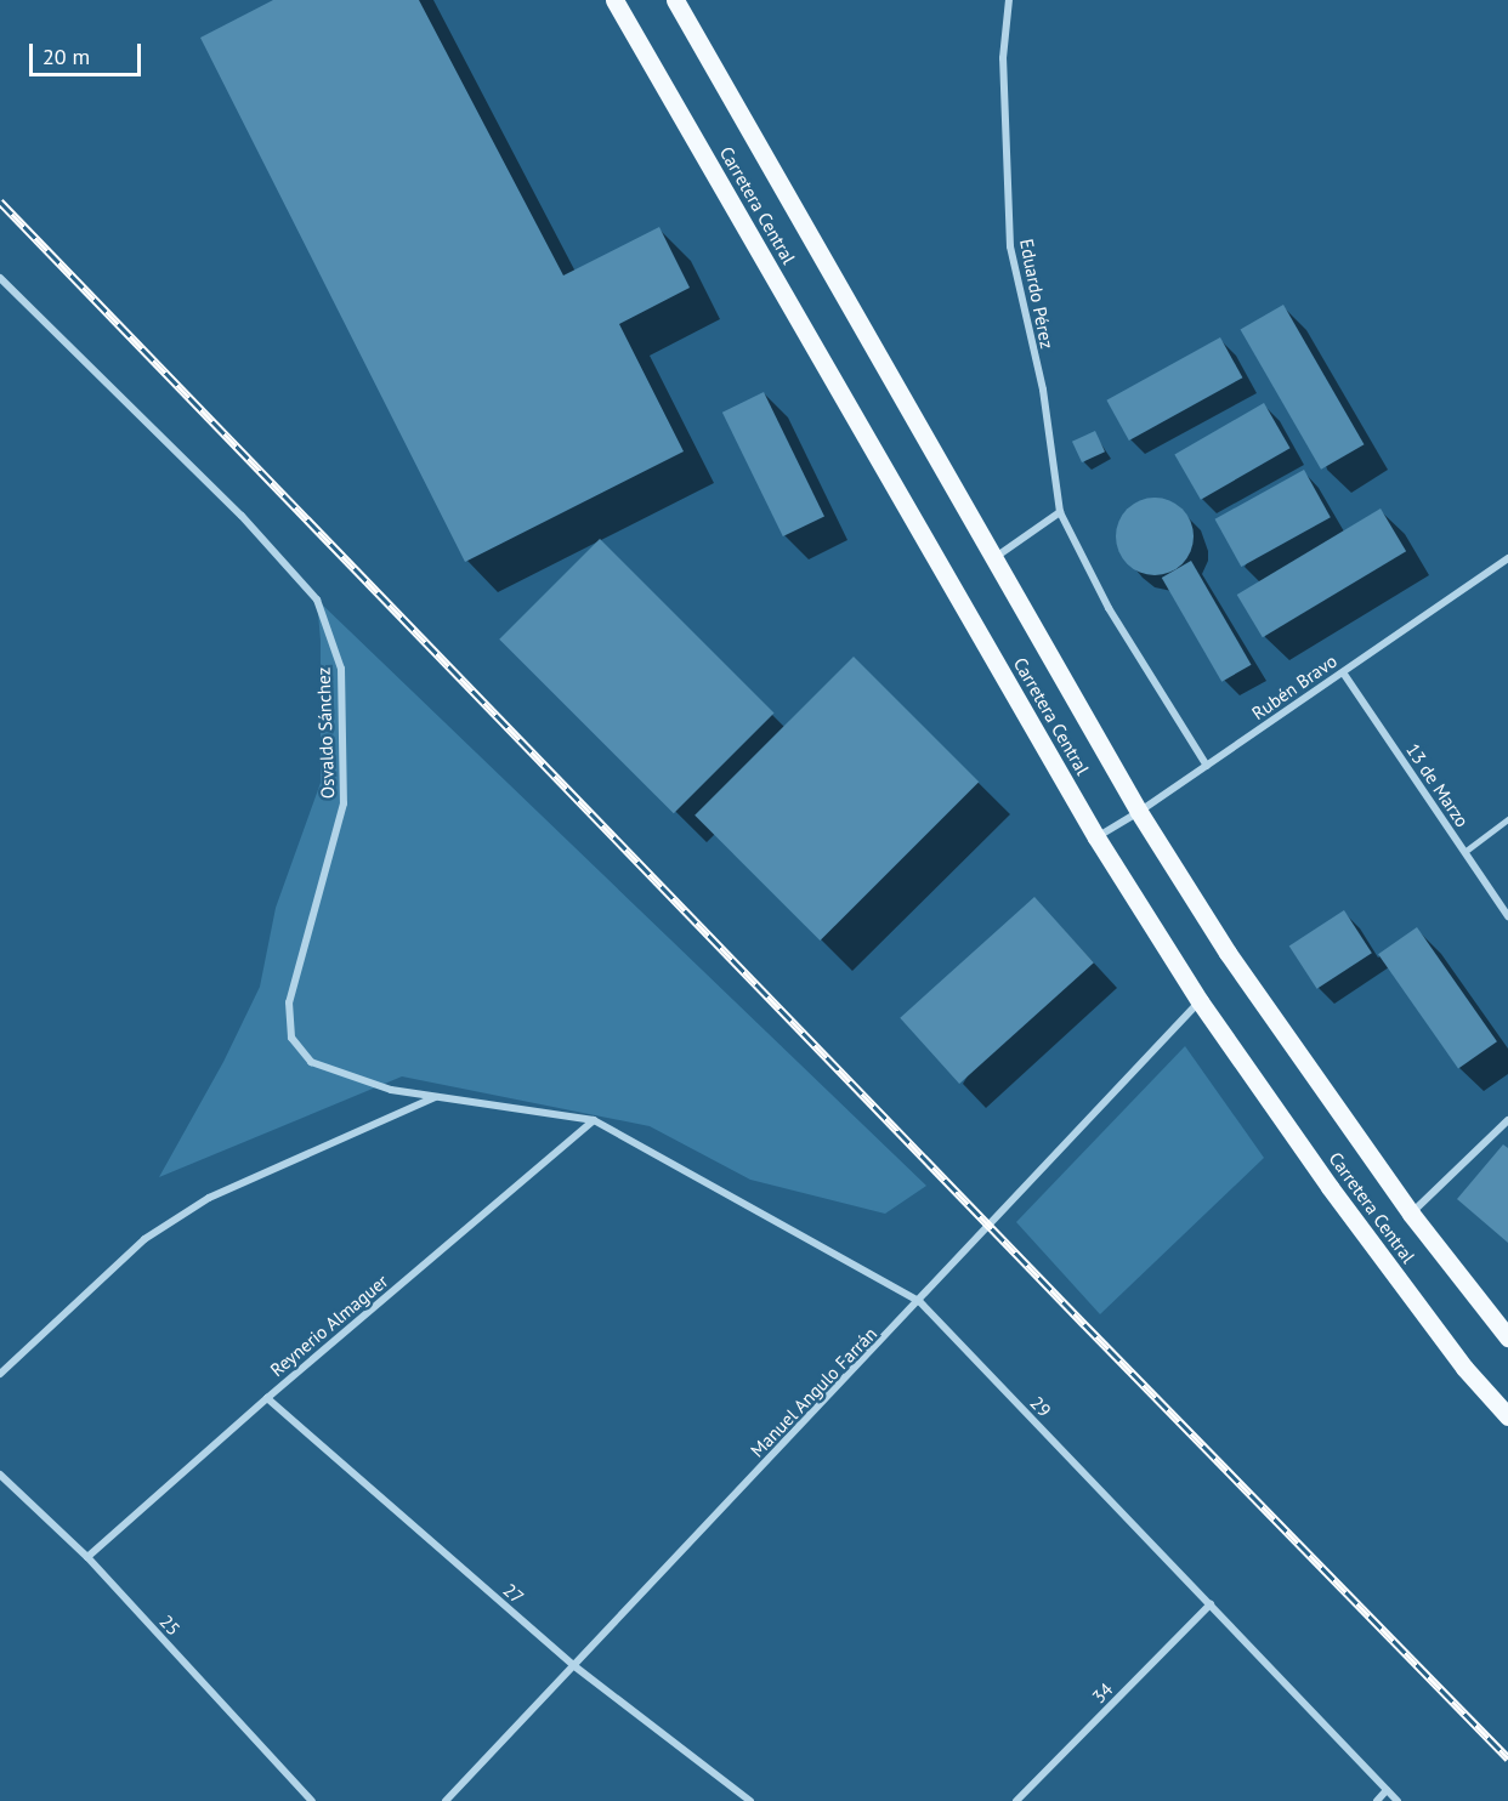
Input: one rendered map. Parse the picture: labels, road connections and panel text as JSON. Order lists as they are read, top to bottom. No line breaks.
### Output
{"streets":{"main road":["Carretera Central"],"street":["Eduardo Pérez","Rubén Bravo","Osvaldo Sánchez","13 de Marzo","Reynerio Almaguer","Manuel Angulo Farrán","29","27","25","34"]},"crossings":[["Carretera Central","Rubén Bravo"],["Carretera Central","Manuel Angulo Farrán"],["Eduardo Pérez","Rubén Bravo"],["Rubén Bravo","13 de Marzo"],["Osvaldo Sánchez","Reynerio Almaguer"],["Osvaldo Sánchez","29"],["Reynerio Almaguer","29"],["Reynerio Almaguer","27"],["Reynerio Almaguer","25"],["Manuel Angulo Farrán","29"],["Manuel Angulo Farrán","27"],["29","34"]],"scale_bar":"20 m"}
